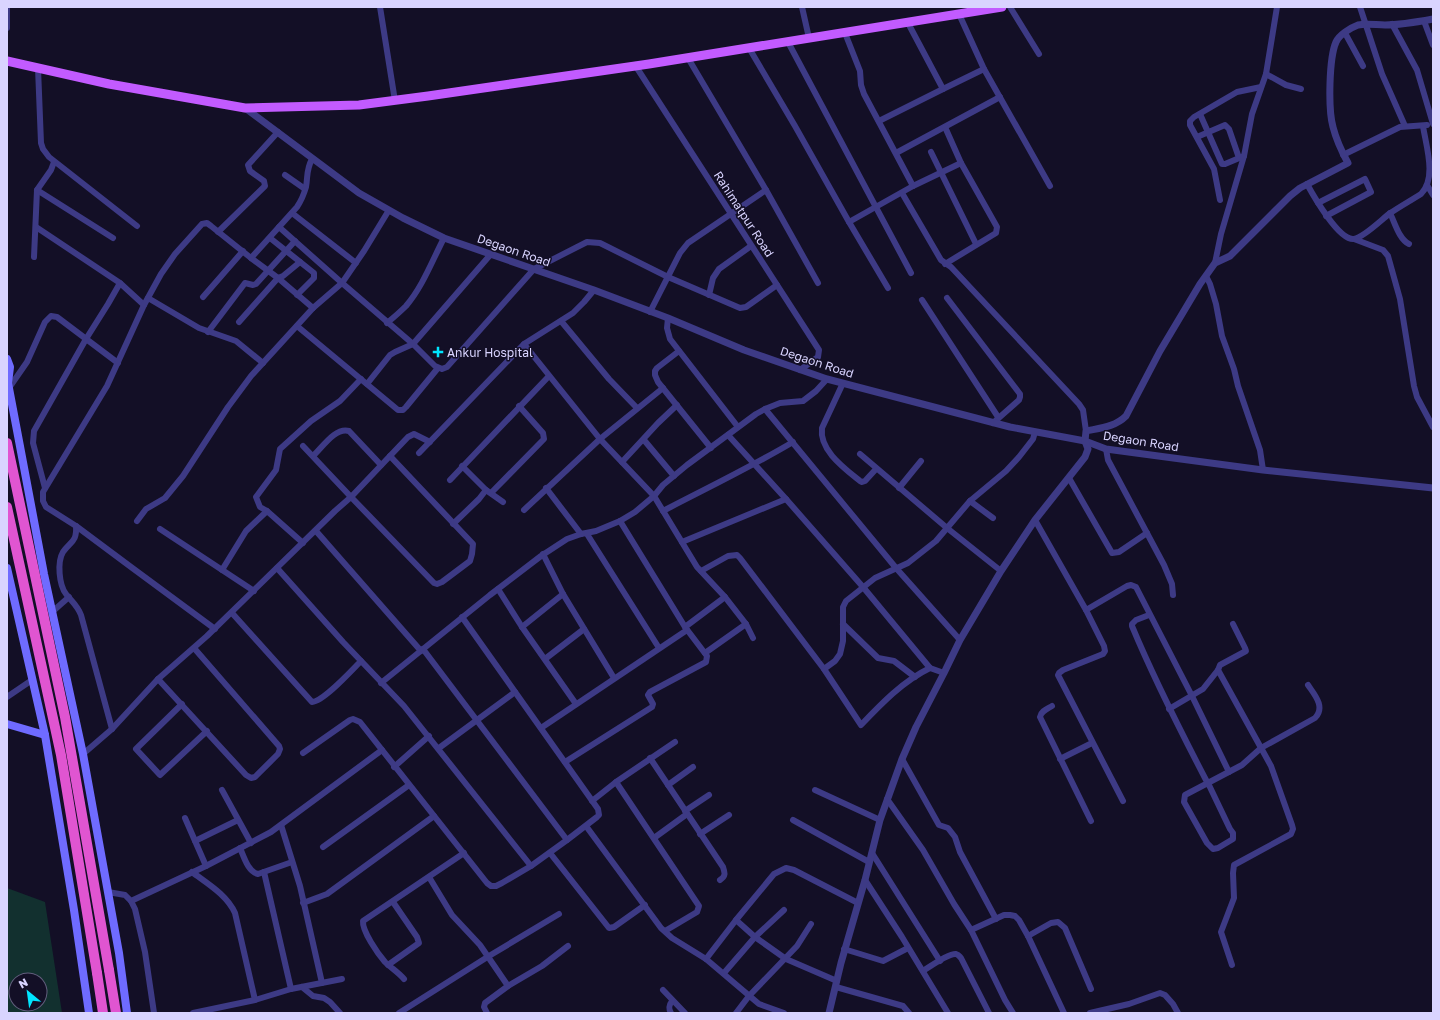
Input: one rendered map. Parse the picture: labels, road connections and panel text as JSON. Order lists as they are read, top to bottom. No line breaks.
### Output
{"streets":{"street":["Rahimatpur Road","Degaon Road"]},"crossings":[["Rahimatpur Road","Degaon Road"]],"places":{"health":["Ankur Hospital"]},"north":"top left"}
